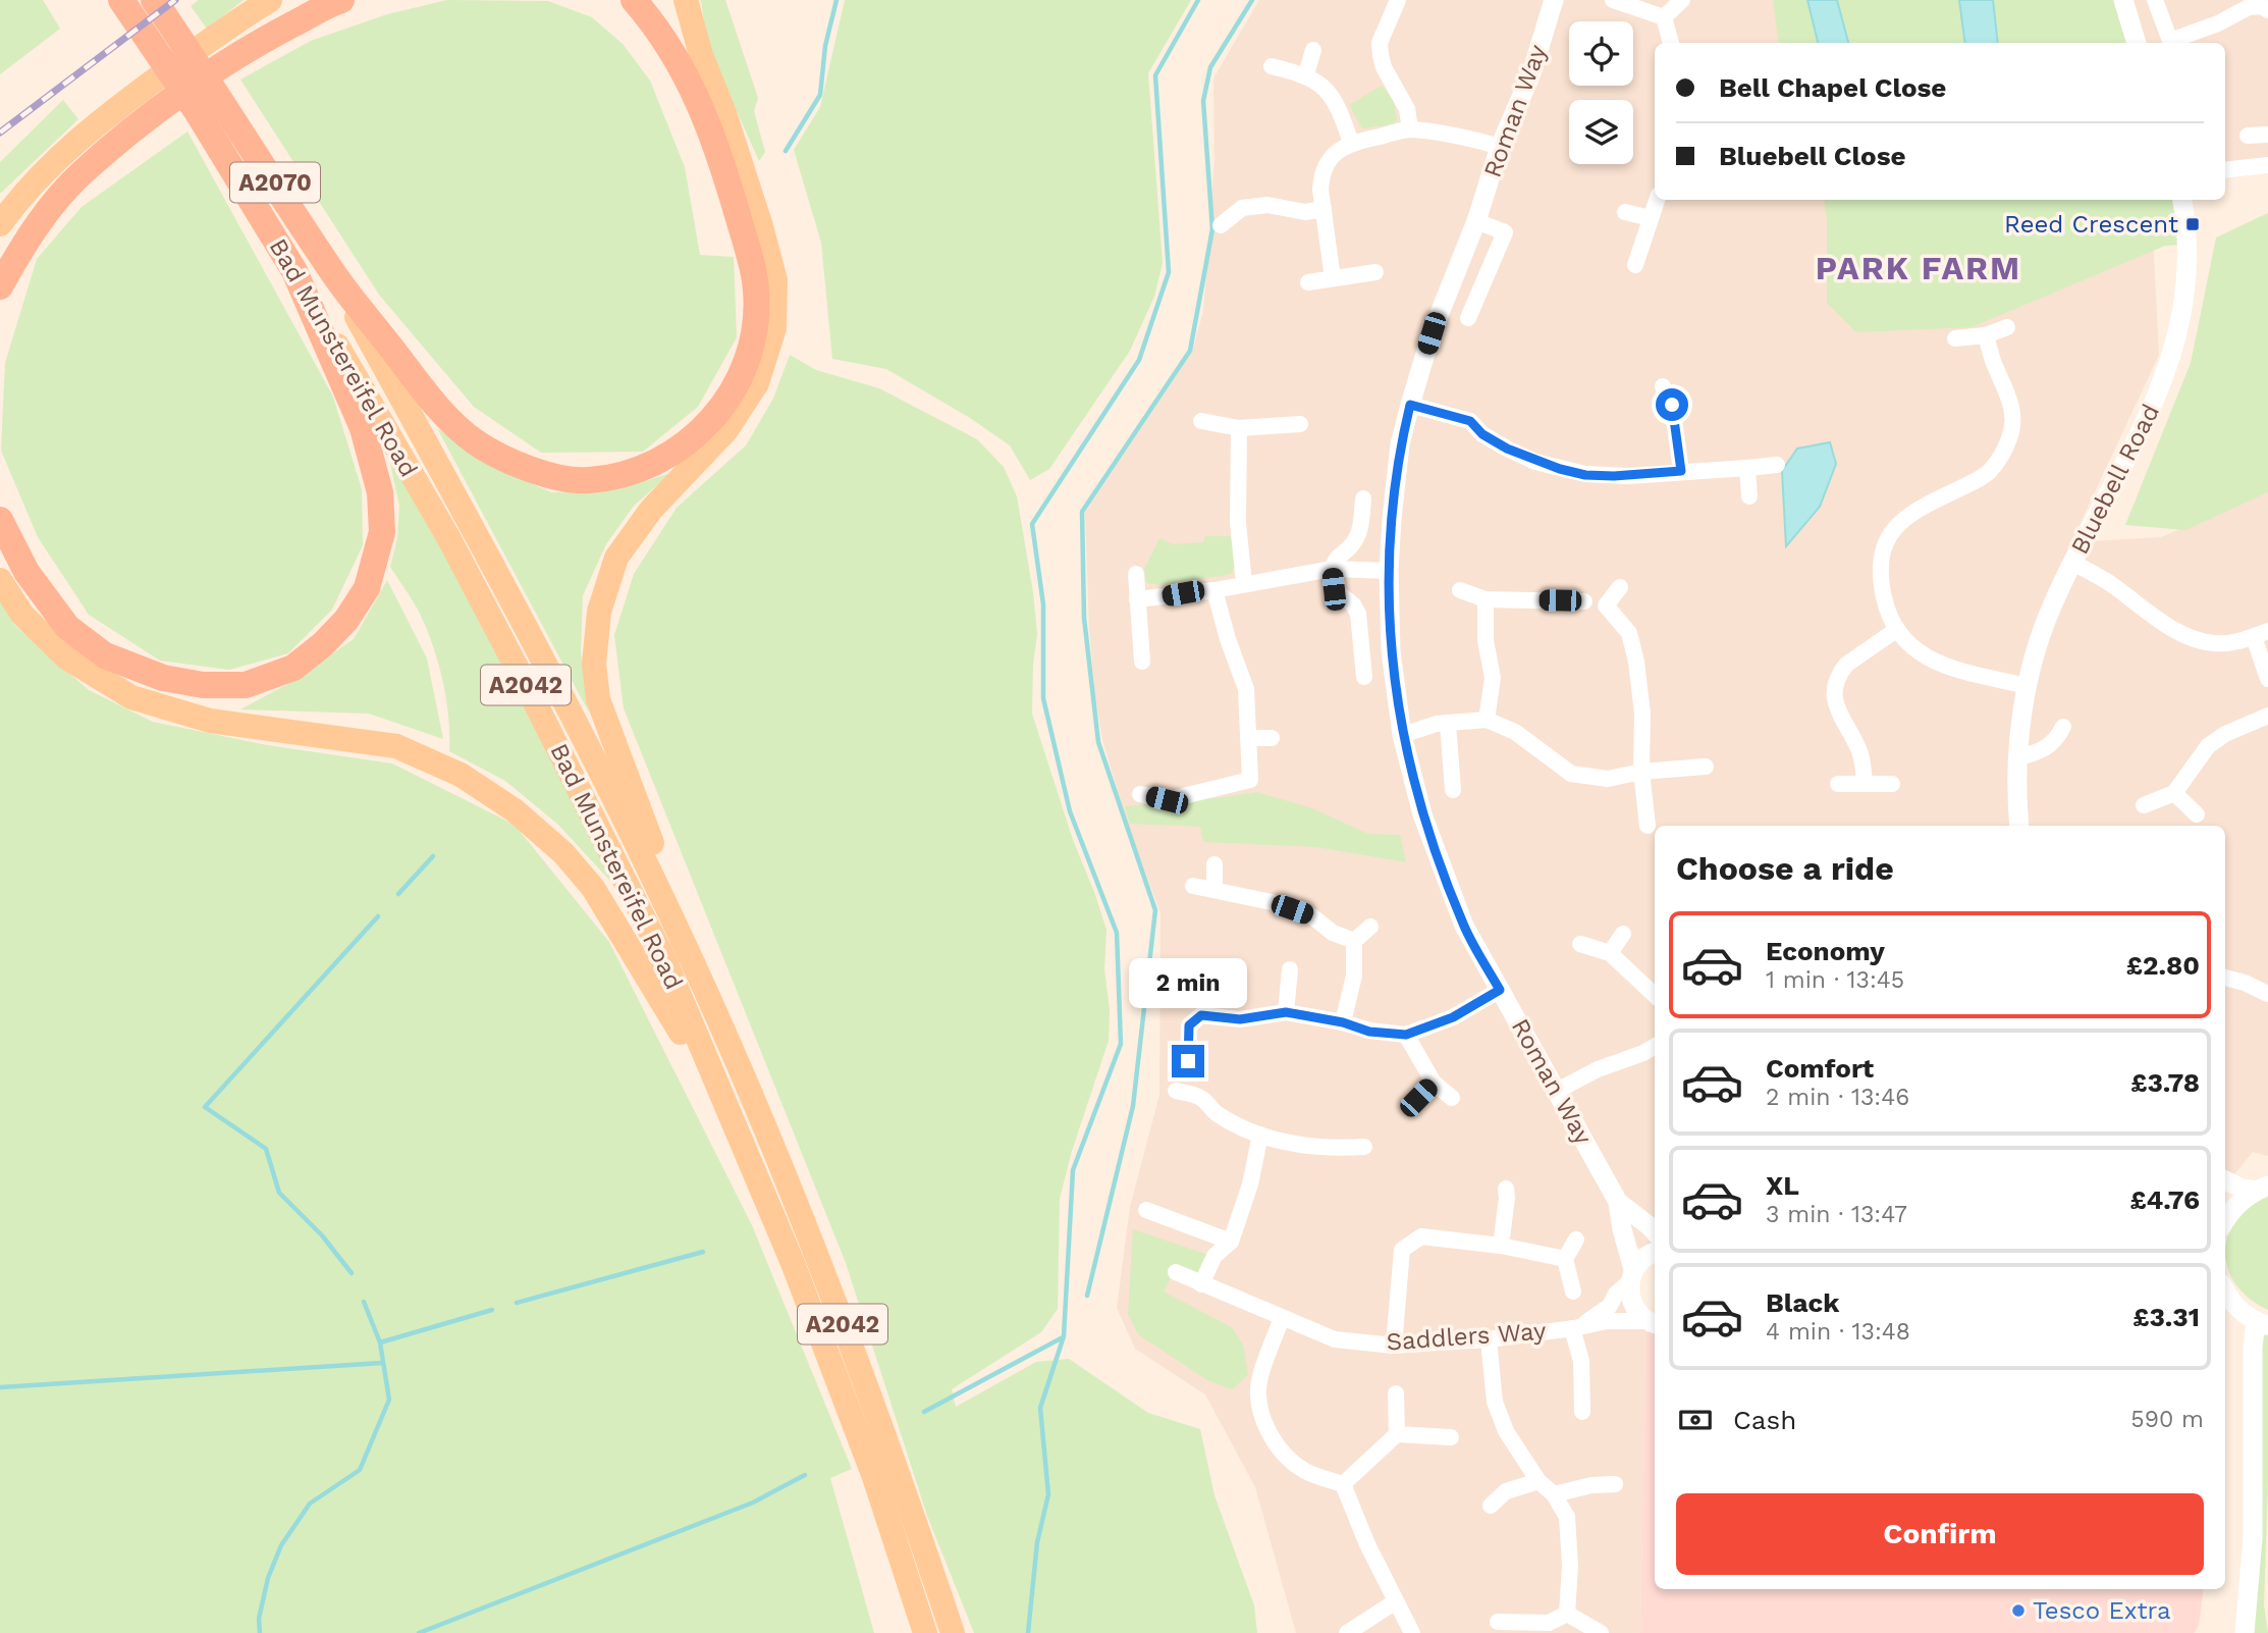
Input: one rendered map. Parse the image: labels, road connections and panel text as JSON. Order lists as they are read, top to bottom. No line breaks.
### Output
{"streets":{"highway":["A2070","Bad Munstereifel Road"],"main road":["A2042"],"street":["Roman Way","Bluebell Road","Saddlers Way"]},"crossings":[["Roman Way","Saddlers Way"]],"districts":["PARK FARM"],"places":{"transit":["Reed Crescent"],"other":["Tesco Extra"]},"page":{"banner":["Bell Chapel Close","Bluebell Close"],"heading":"Choose a ride","list":[{"name":"Economy","note":"1 min · 13:45","value":"£2.80"},{"name":"Comfort","note":"2 min · 13:46","value":"£3.78"},{"name":"XL","note":"3 min · 13:47","value":"£4.76"},{"name":"Black","note":"4 min · 13:48","value":"£3.31"}],"bubble":"2 min","pay":["Cash","590 m"],"buttons":"Confirm"}}
